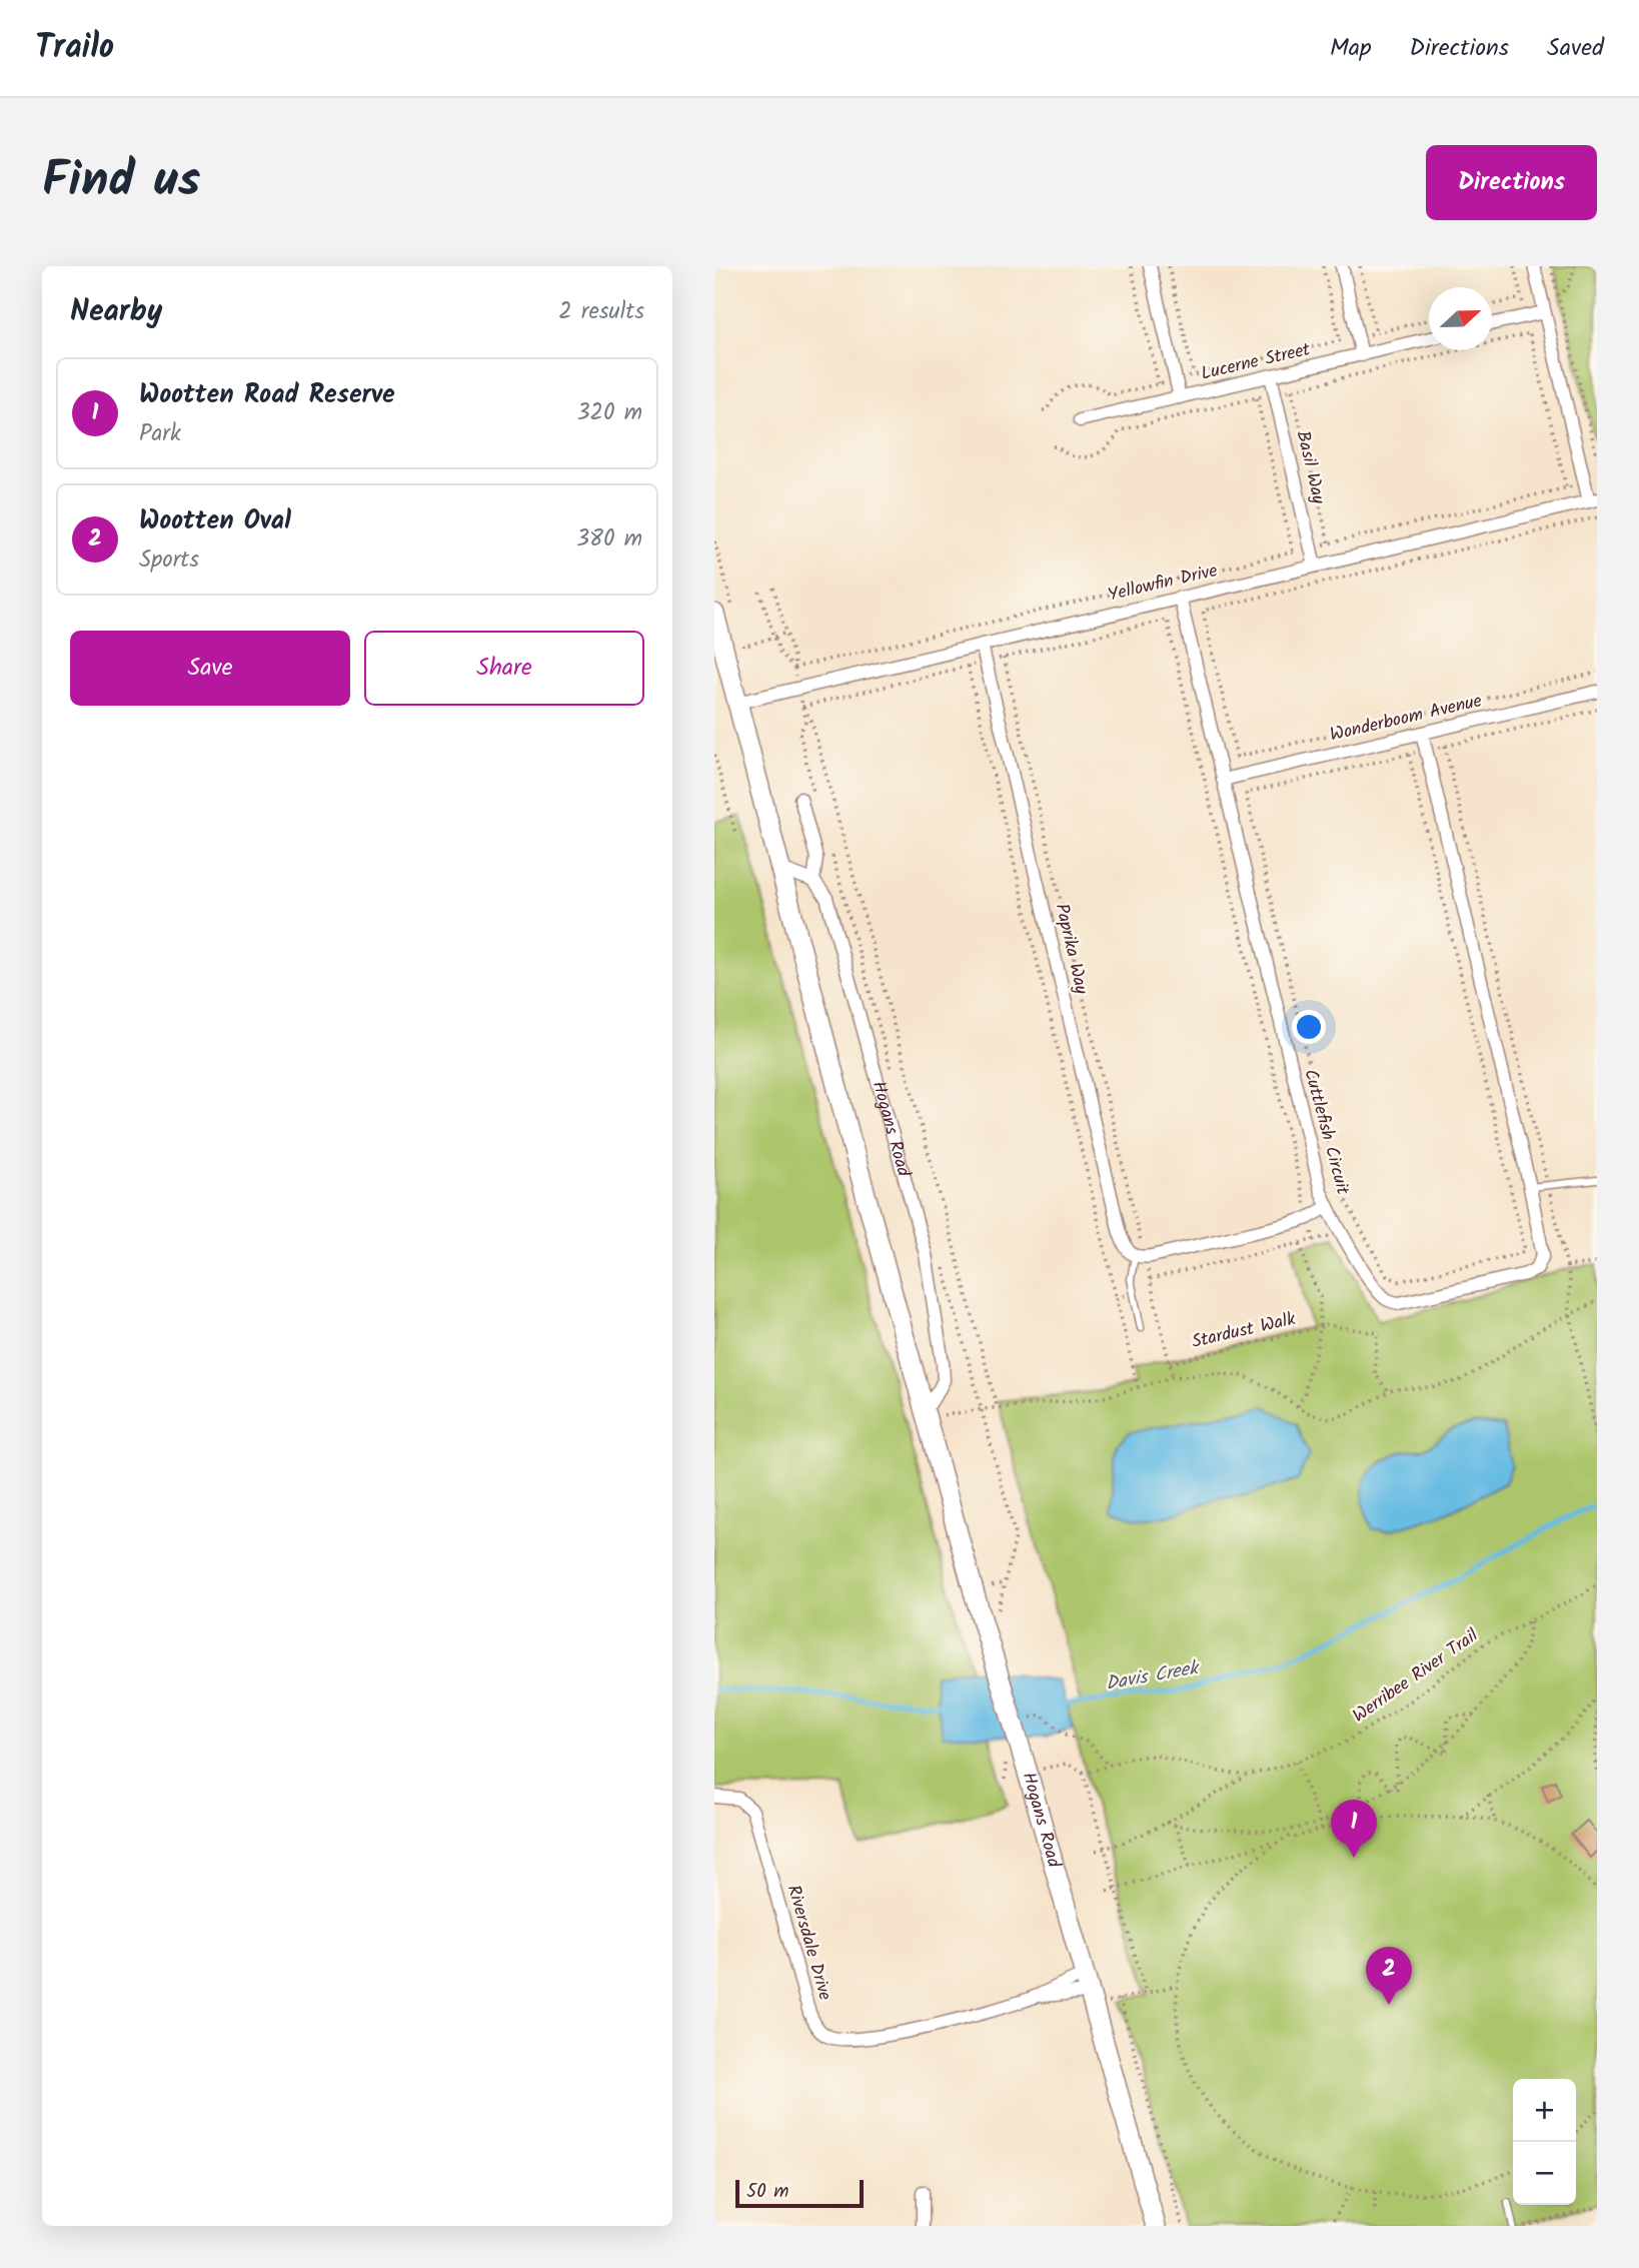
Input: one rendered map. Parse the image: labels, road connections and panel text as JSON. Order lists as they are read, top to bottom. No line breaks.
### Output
{"streets":{"street":["Lucerne Street","Basil Way","Yellowfin Drive","Wonderboom Avenue","Paprika Way","Hogans Road","Cuttlefish Circuit","Riversdale Drive"],"path":["Stardust Walk","Werribee River Trail"]},"crossings":[["Lucerne Street","Basil Way"],["Basil Way","Yellowfin Drive"],["Yellowfin Drive","Paprika Way"],["Yellowfin Drive","Hogans Road"],["Yellowfin Drive","Cuttlefish Circuit"],["Wonderboom Avenue","Cuttlefish Circuit"],["Hogans Road","Werribee River Trail"],["Hogans Road","Riversdale Drive"]],"water":["Davis Creek"],"scale_bar":"50 m","north":"right","page":{"header":"Trailo","nav":["Map","Directions","Saved"],"title":"Find us","buttons":["Directions",["Save","Share"]],"heading":["Nearby","2 results"],"list":[{"mark":"1","name":"Wootten Road Reserve","note":"Park","value":"320 m"},{"mark":"2","name":"Wootten Oval","note":"Sports","value":"380 m"}],"pins":["1","2"],"map_buttons":["+","−"],"scale":"50 m"}}
